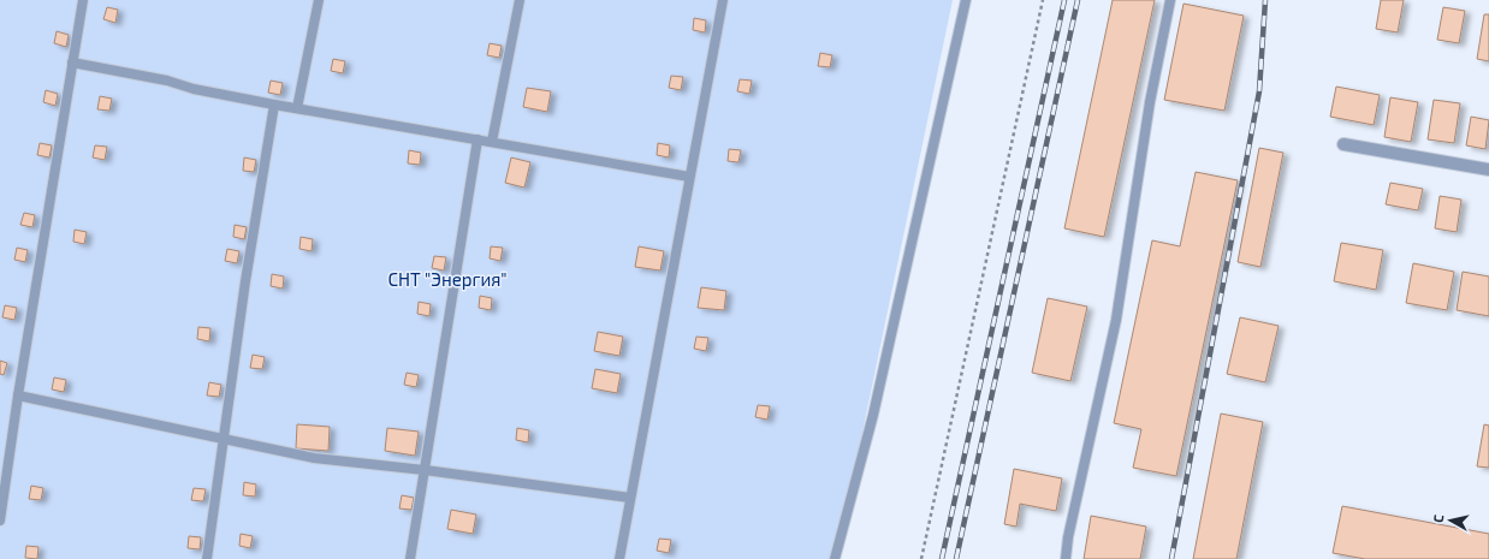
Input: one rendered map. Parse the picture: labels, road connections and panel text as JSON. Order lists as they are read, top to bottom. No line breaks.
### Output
{"parks":["СНТ \"Энергия\""],"north":"left"}
